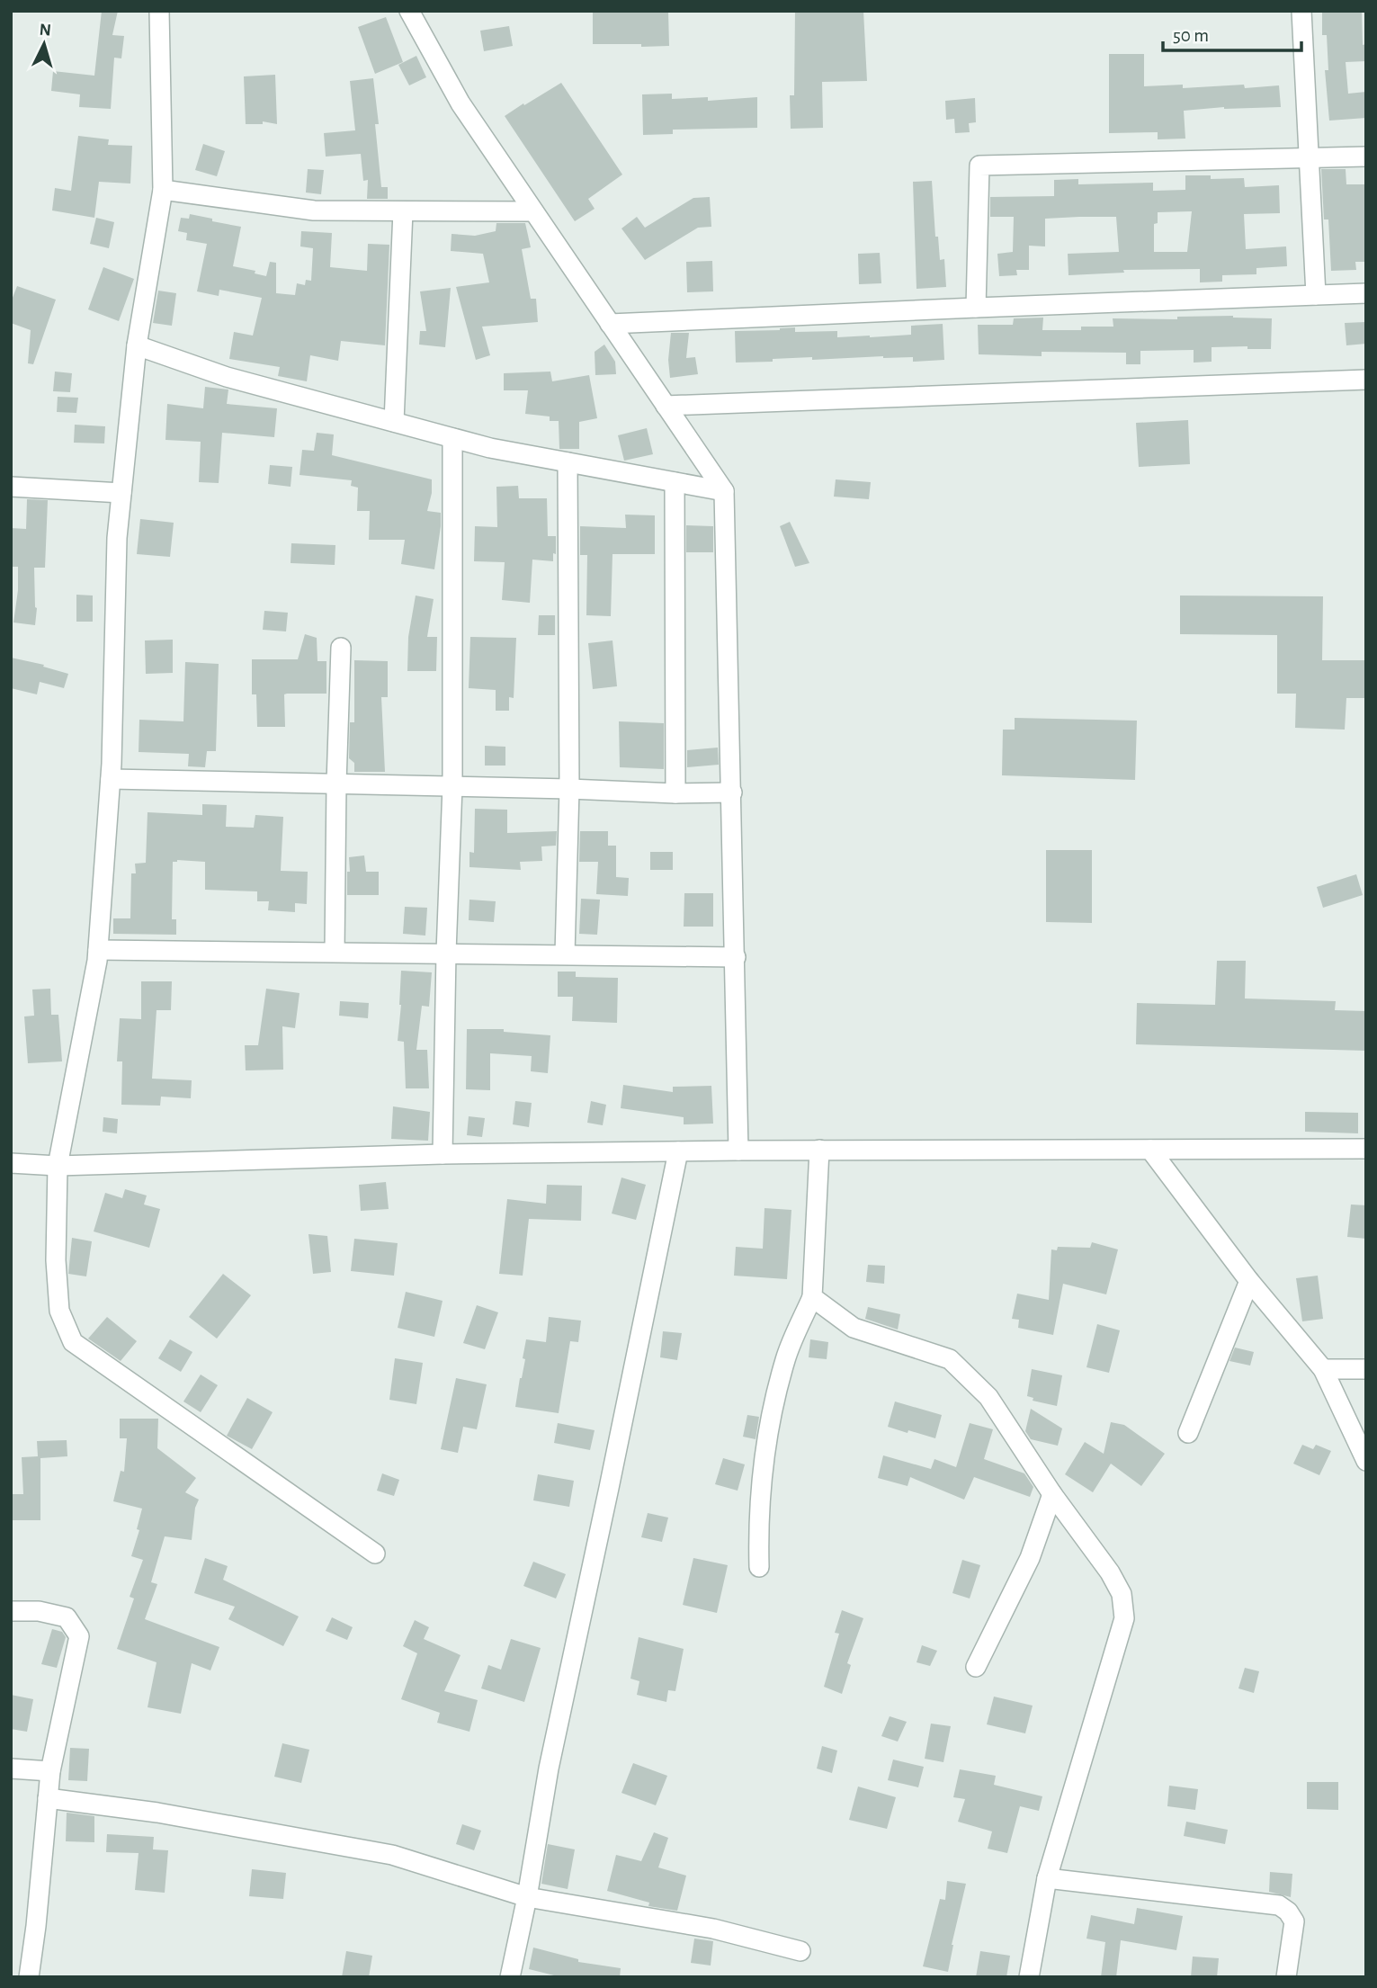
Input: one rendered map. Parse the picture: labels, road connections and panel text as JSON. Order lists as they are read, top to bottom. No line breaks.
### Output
{"scale_bar":"50 m","north":"top"}
